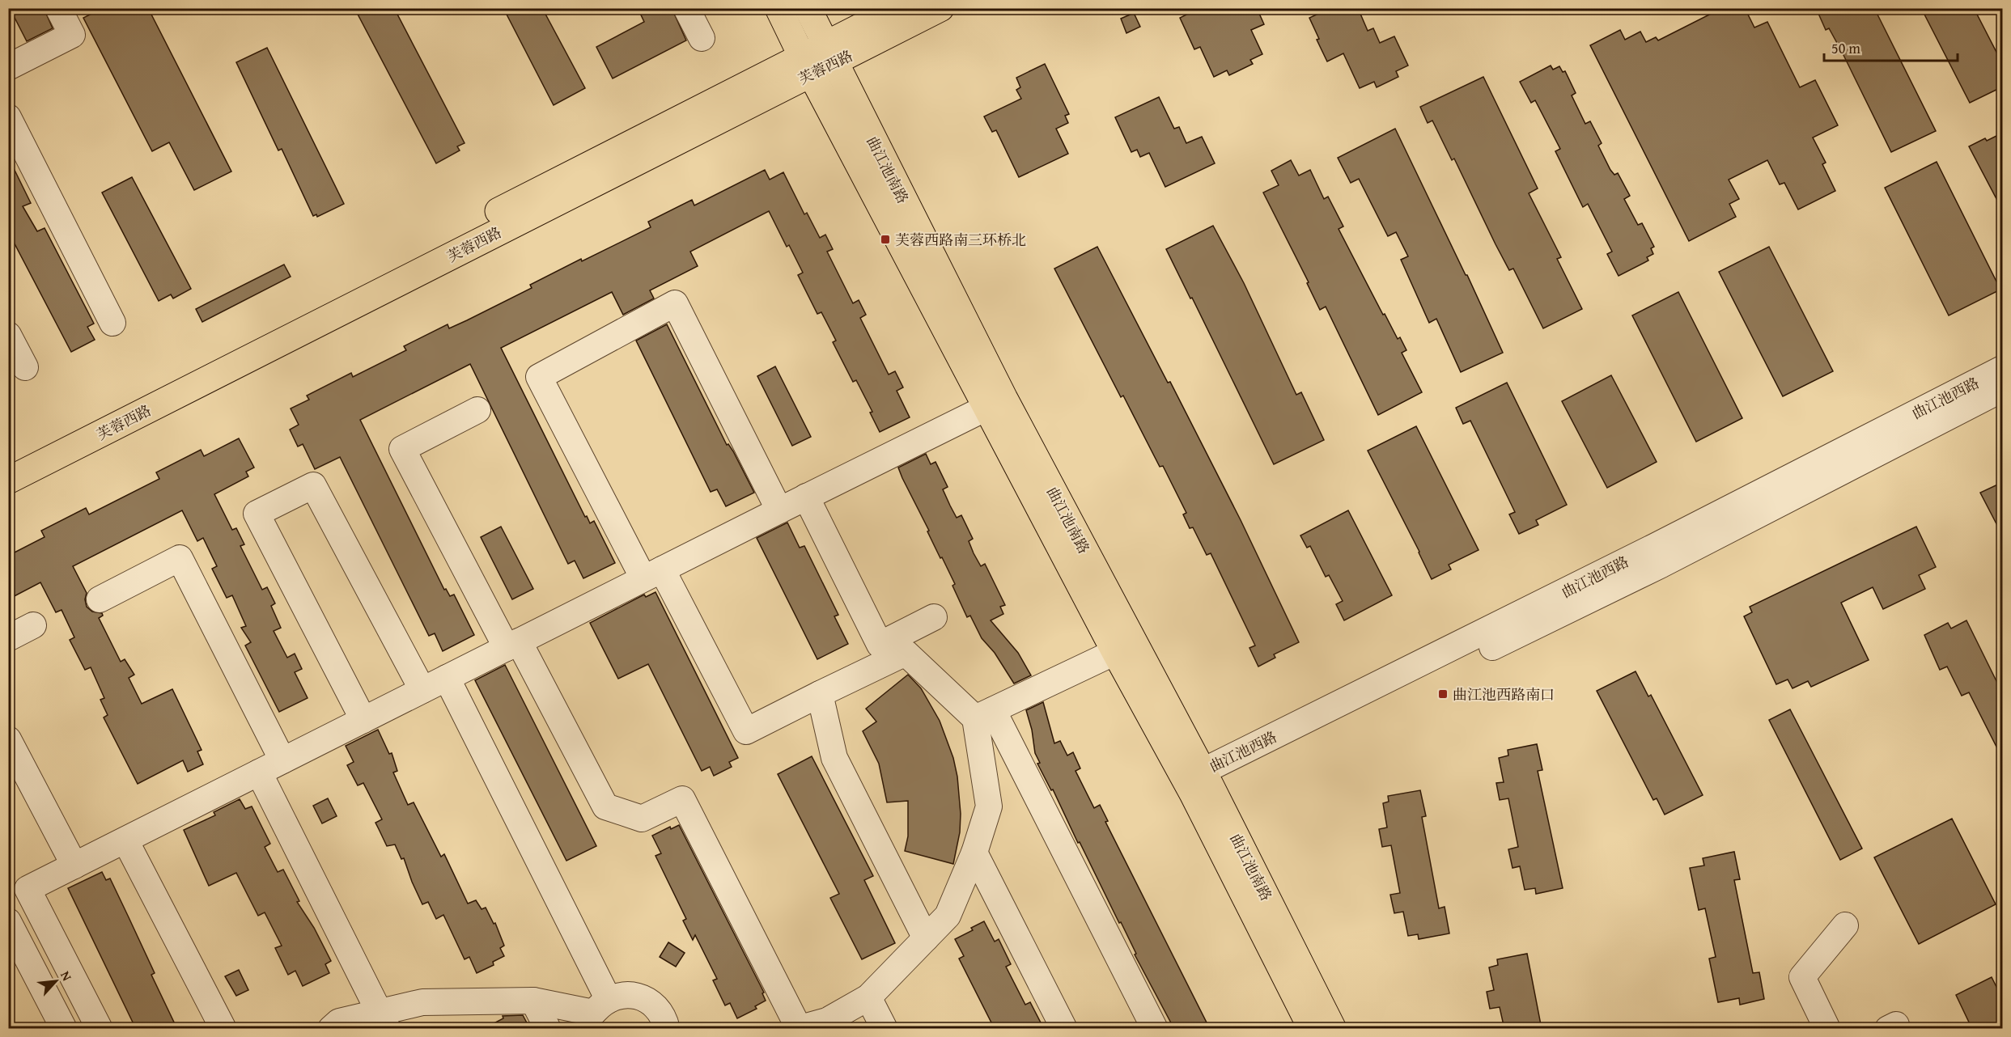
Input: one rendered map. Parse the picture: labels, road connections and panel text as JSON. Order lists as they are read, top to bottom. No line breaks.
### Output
{"streets":{"main road":["芙蓉西路","曲江池南路"],"street":["曲江池西路"]},"crossings":[["芙蓉西路","曲江池南路"],["曲江池南路","曲江池西路"]],"places":{"transit":["芙蓉西路南三环桥北","曲江池西路南口"]},"scale_bar":"50 m","north":"top right"}
